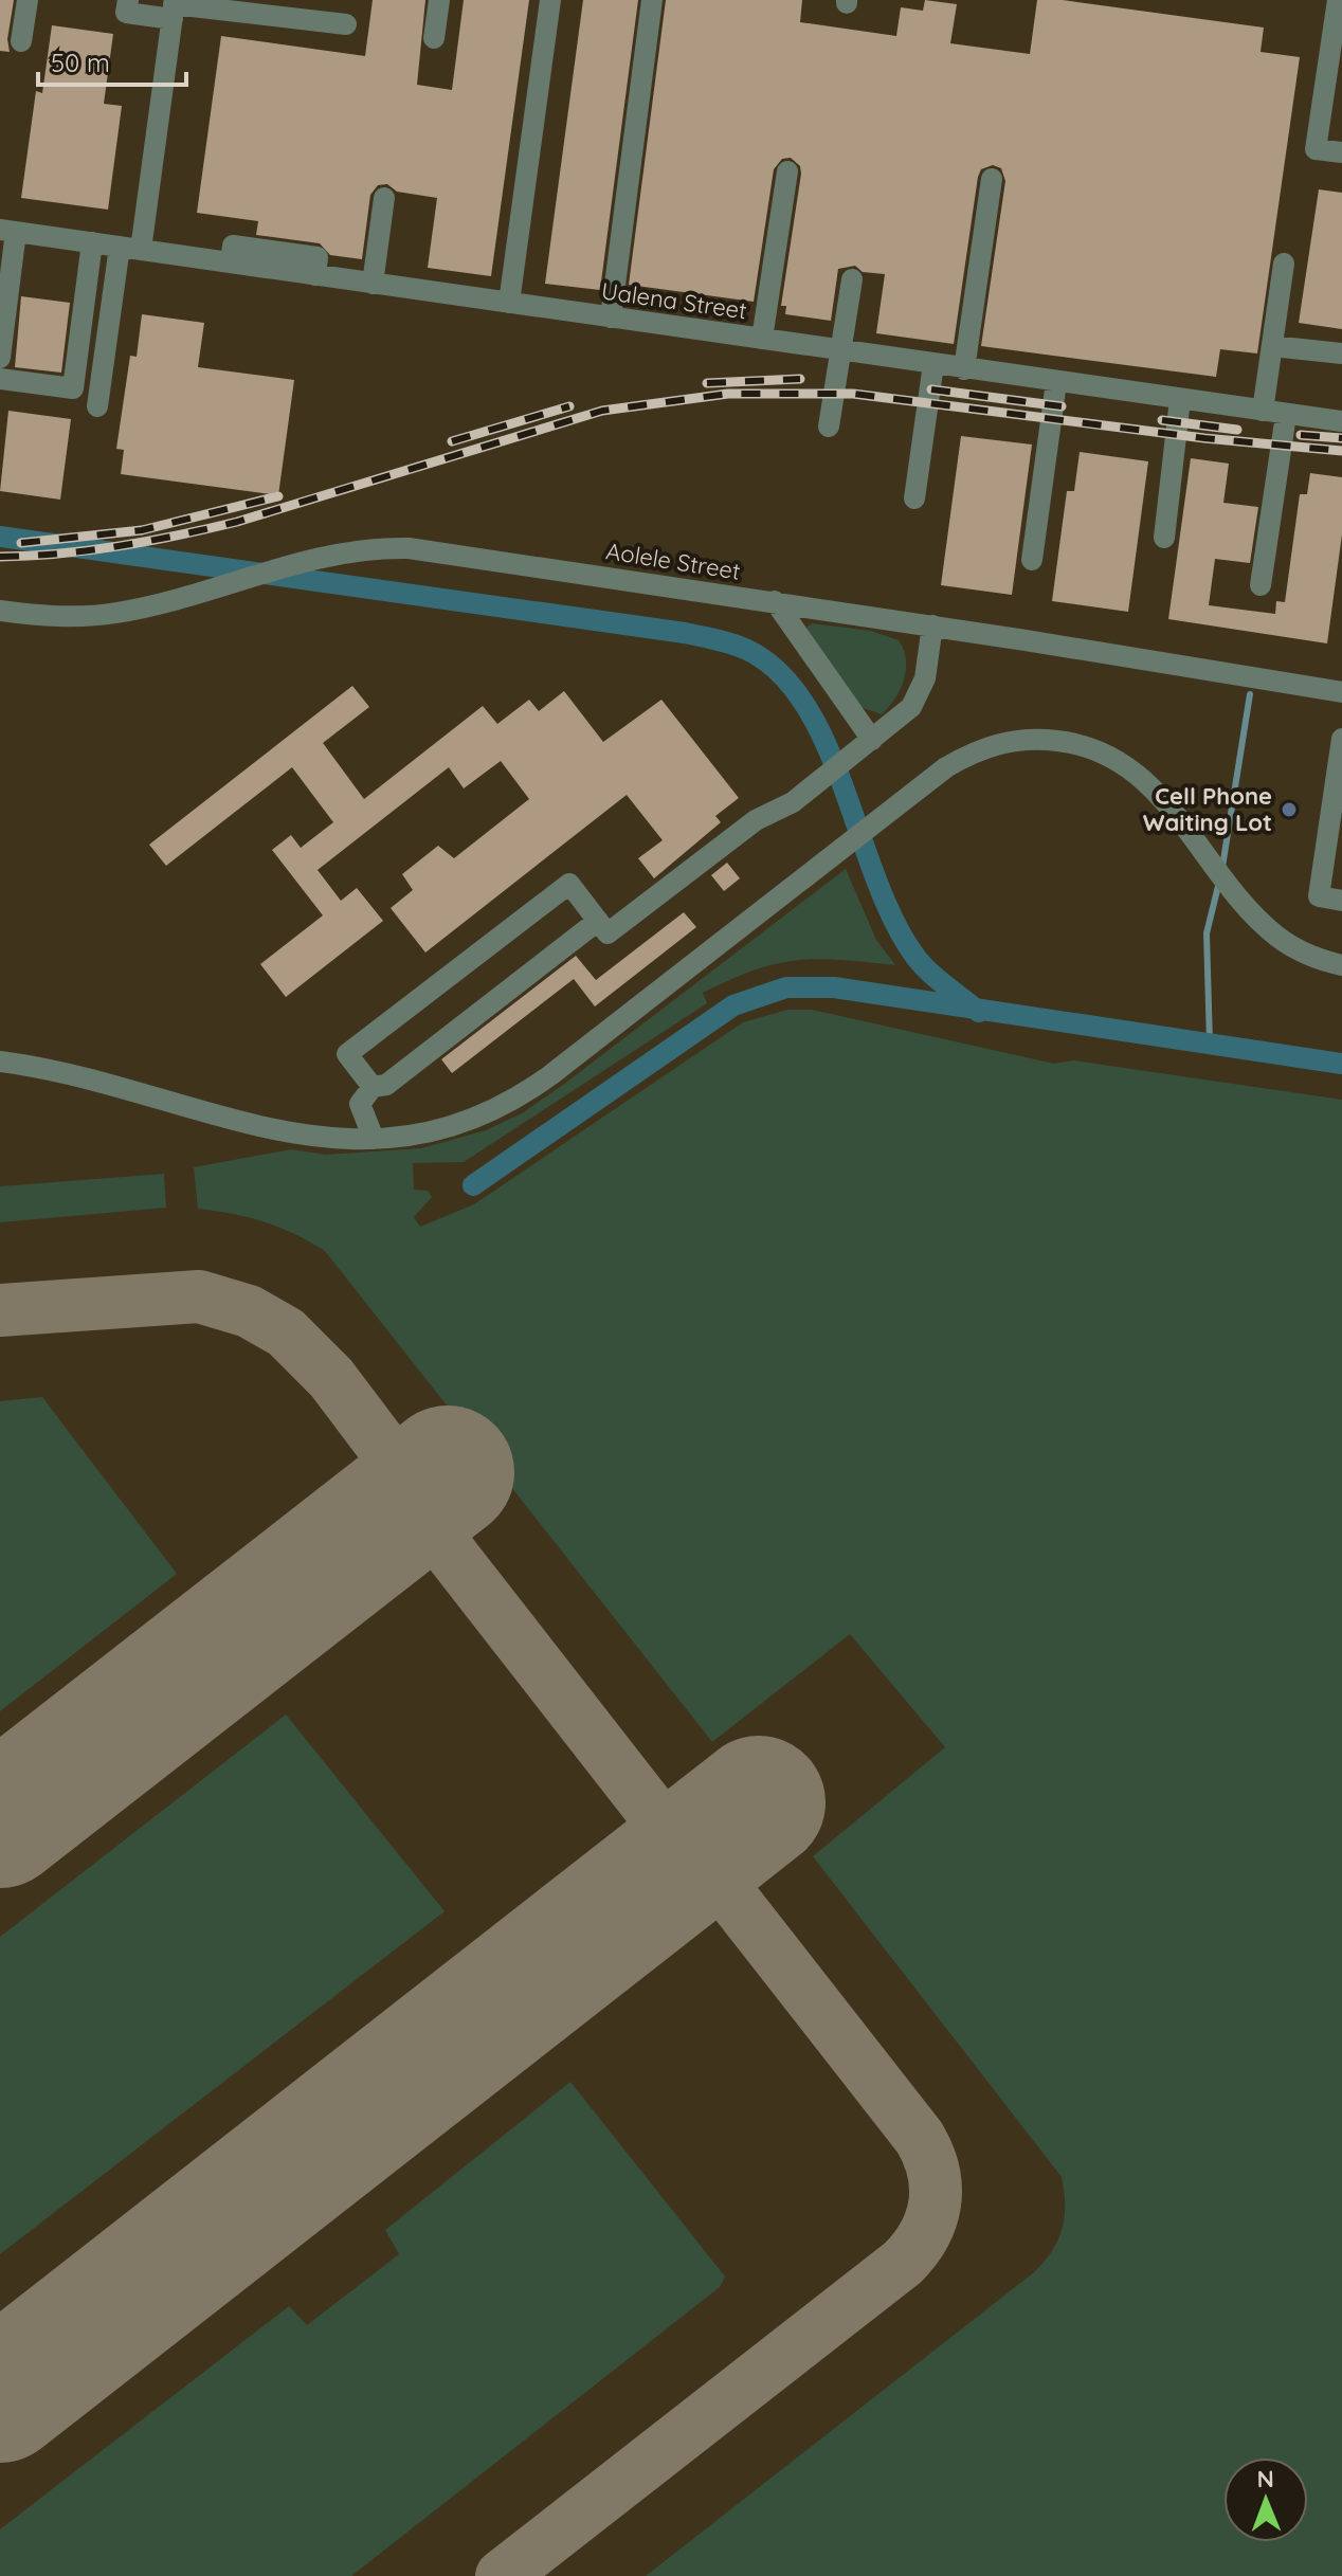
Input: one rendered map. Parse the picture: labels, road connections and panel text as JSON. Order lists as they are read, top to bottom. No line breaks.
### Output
{"streets":{"street":["Ualena Street","Aolele Street"]},"places":["Cell Phone Waiting Lot"],"scale_bar":"50 m","north":"top"}
